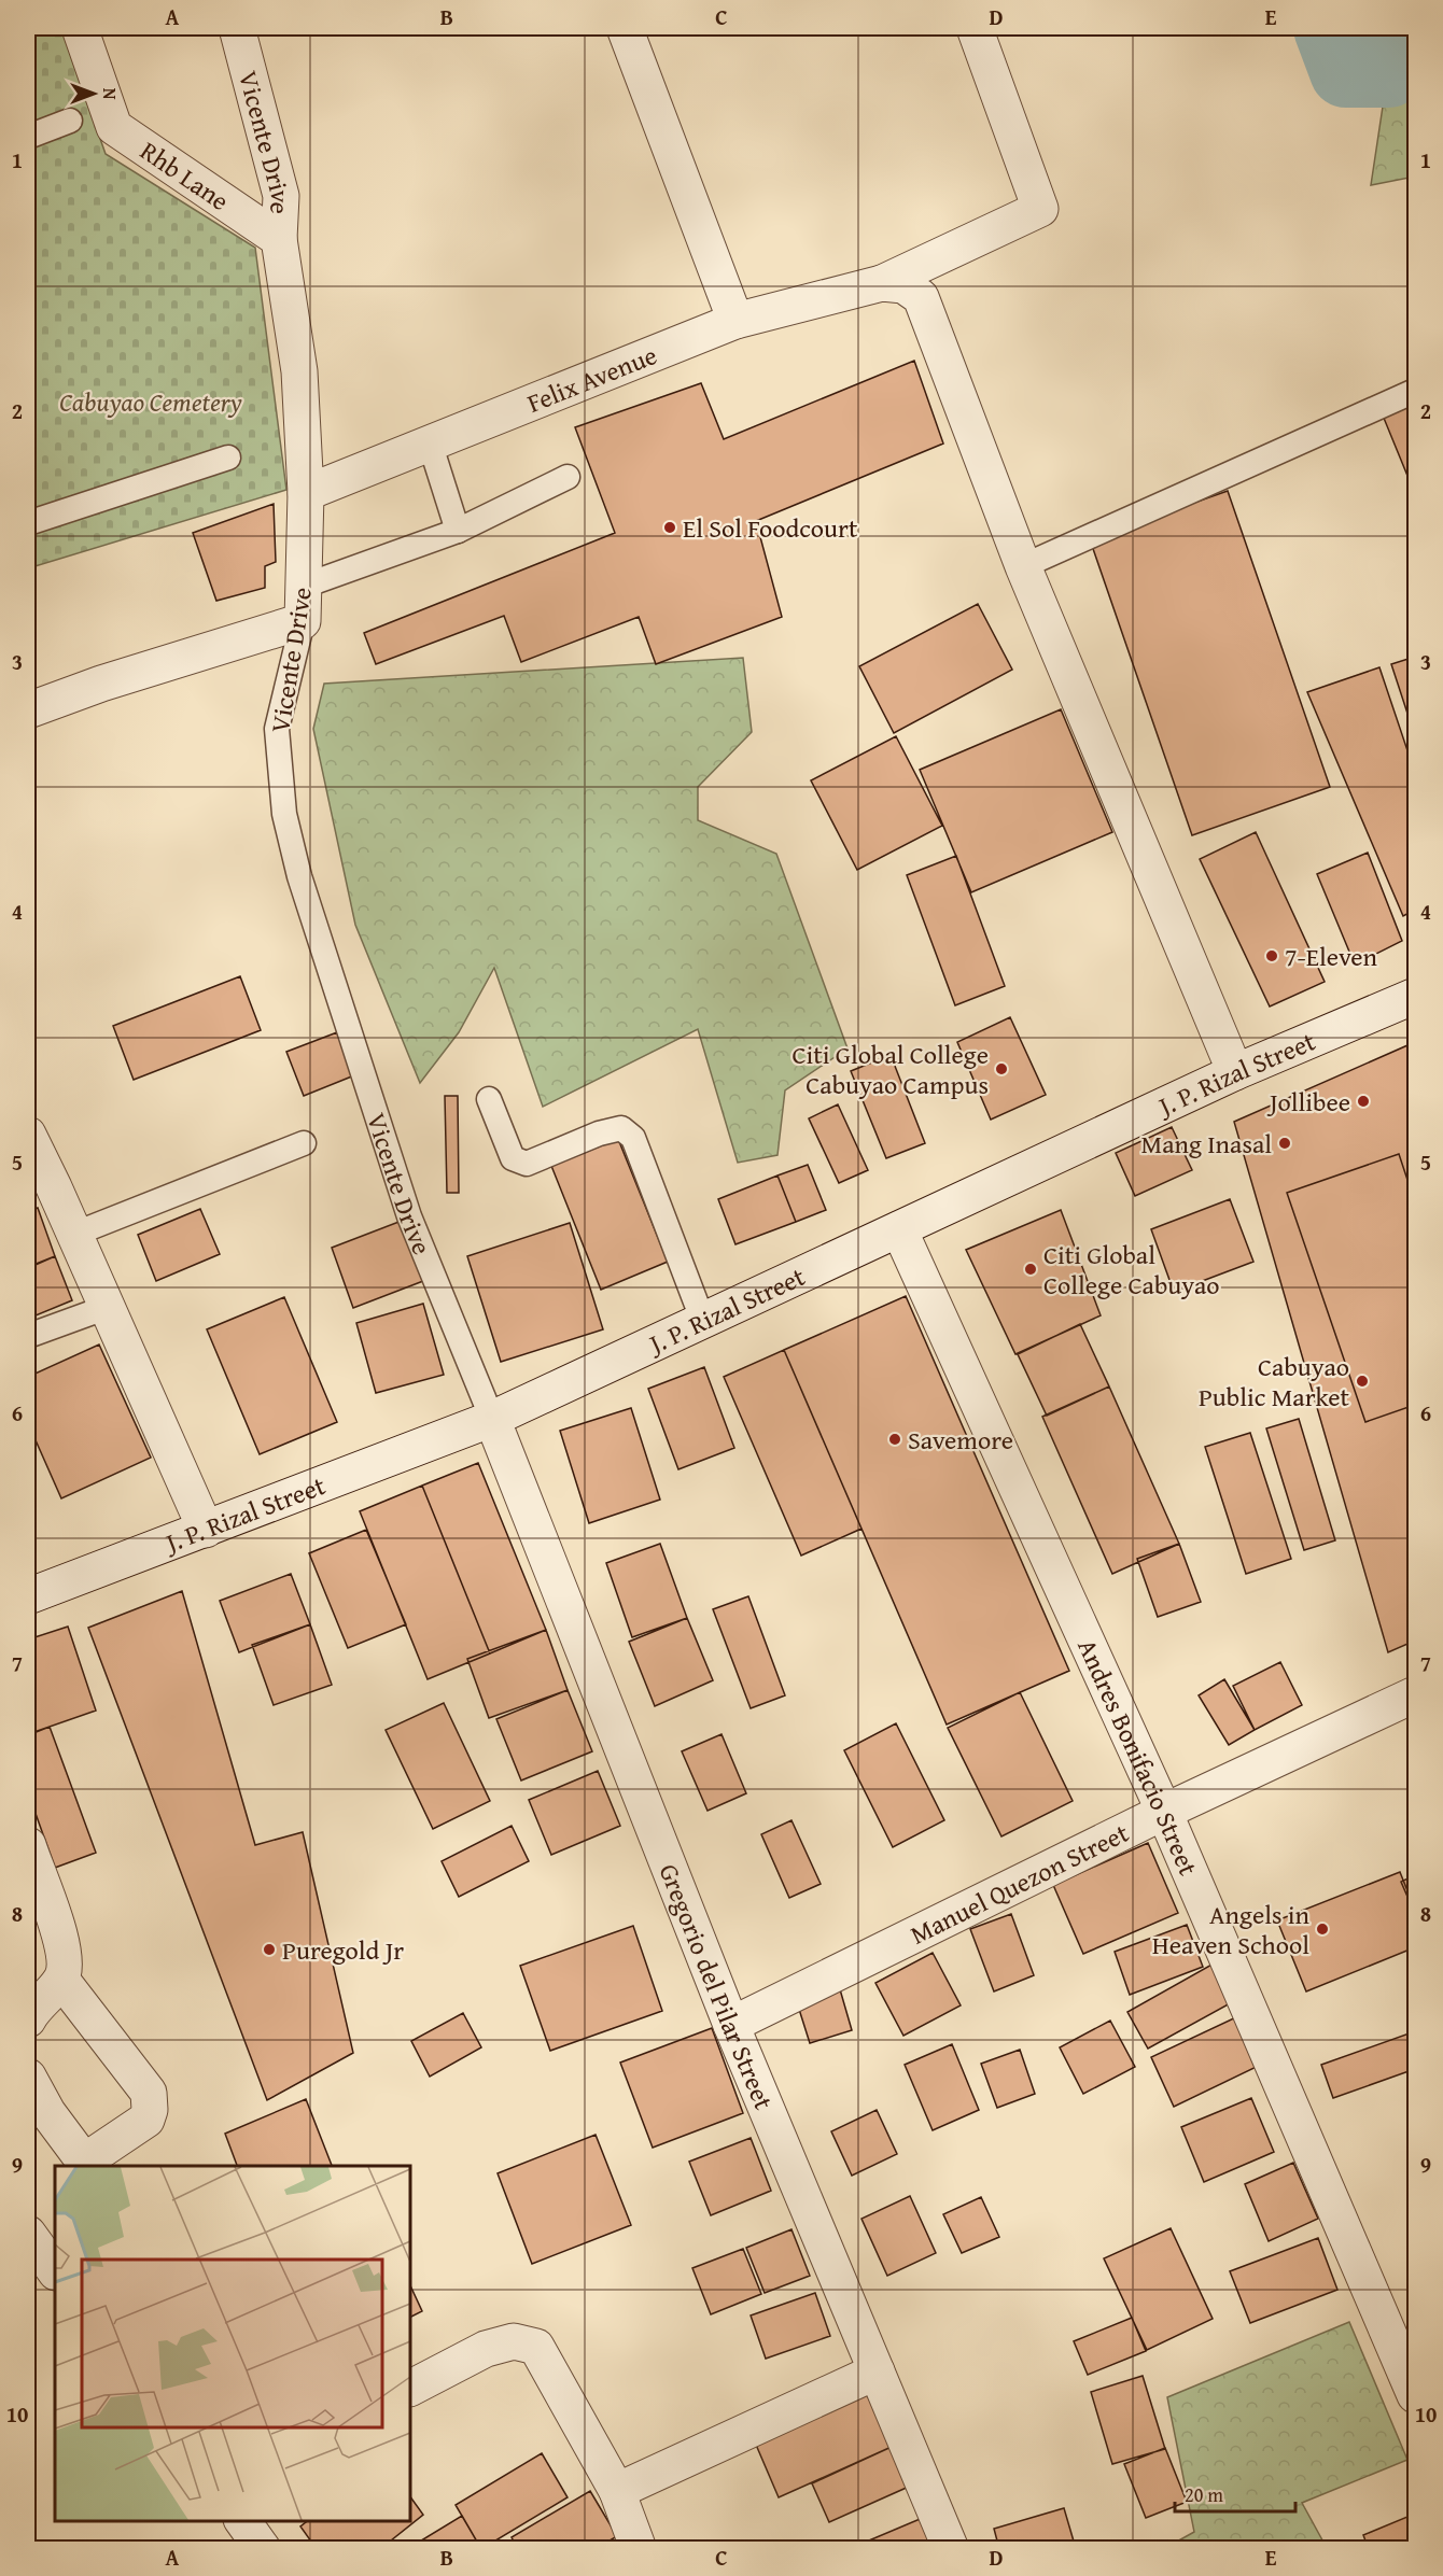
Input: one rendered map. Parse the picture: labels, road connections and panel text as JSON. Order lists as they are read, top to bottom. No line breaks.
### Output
{"streets":{"street":["Vicente Drive","Rhb Lane","Felix Avenue","J. P. Rizal Street","Andres Bonifacio Street","Manuel Quezon Street","Gregorio del Pilar Street"]},"crossings":[["Vicente Drive","Rhb Lane"],["Vicente Drive","Felix Avenue"],["Vicente Drive","J. P. Rizal Street"],["Vicente Drive","Gregorio del Pilar Street"],["J. P. Rizal Street","Andres Bonifacio Street"],["J. P. Rizal Street","Gregorio del Pilar Street"],["Andres Bonifacio Street","Manuel Quezon Street"],["Manuel Quezon Street","Gregorio del Pilar Street"]],"parks":["Cabuyao Cemetery"],"places":["El Sol Foodcourt","7-Eleven","Citi Global College Cabuyao Campus","Jollibee","Mang Inasal","Citi Global College Cabuyao","Cabuyao Public Market","Savemore","Angels in Heaven School","Puregold Jr"],"scale_bar":"20 m","north":"right","grid":{"columns":["A","B","C","D","E"],"rows":["1","2","3","4","5","6","7","8","9","10"]}}
